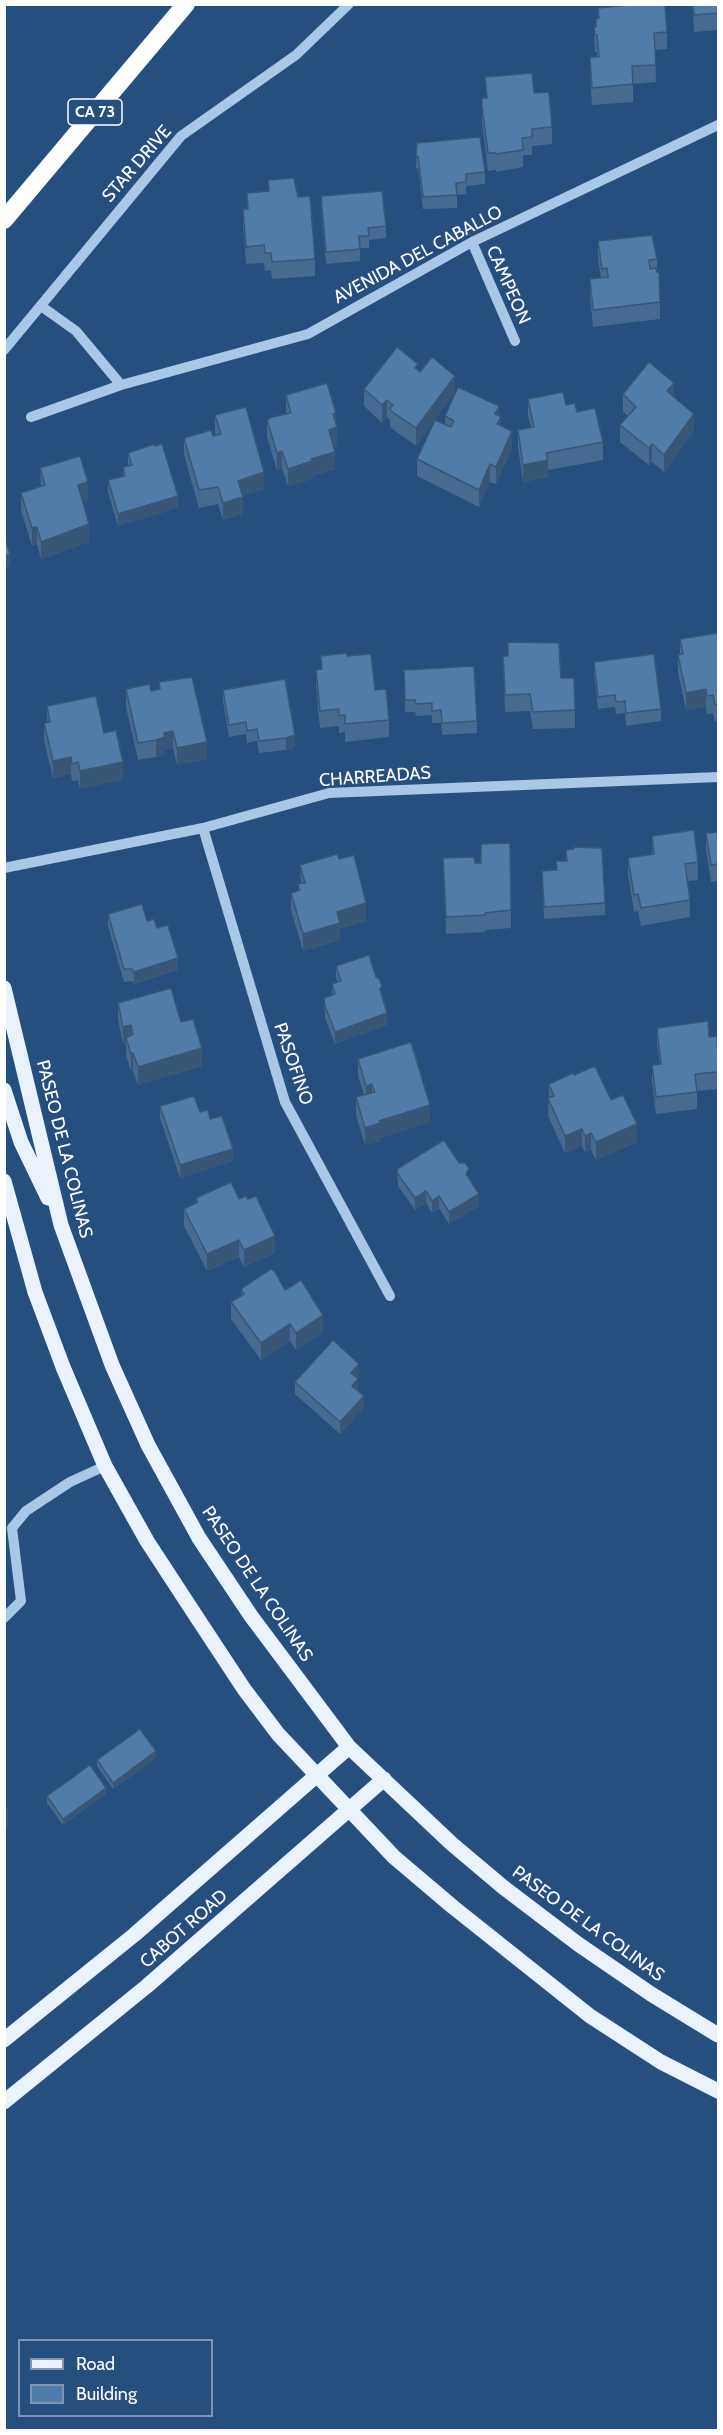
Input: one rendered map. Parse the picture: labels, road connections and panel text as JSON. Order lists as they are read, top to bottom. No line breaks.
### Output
{"streets":{"highway":["CA 73"],"main road":["PASEO DE LA COLINAS","CABOT ROAD"],"street":["STAR DRIVE","AVENIDA DEL CABALLO","CAMPEON","CHARREADAS","PASOFINO"]},"crossings":[["AVENIDA DEL CABALLO","CAMPEON"],["CHARREADAS","PASOFINO"],["PASEO DE LA COLINAS","CABOT ROAD"]],"legend":["Road","Building"]}
